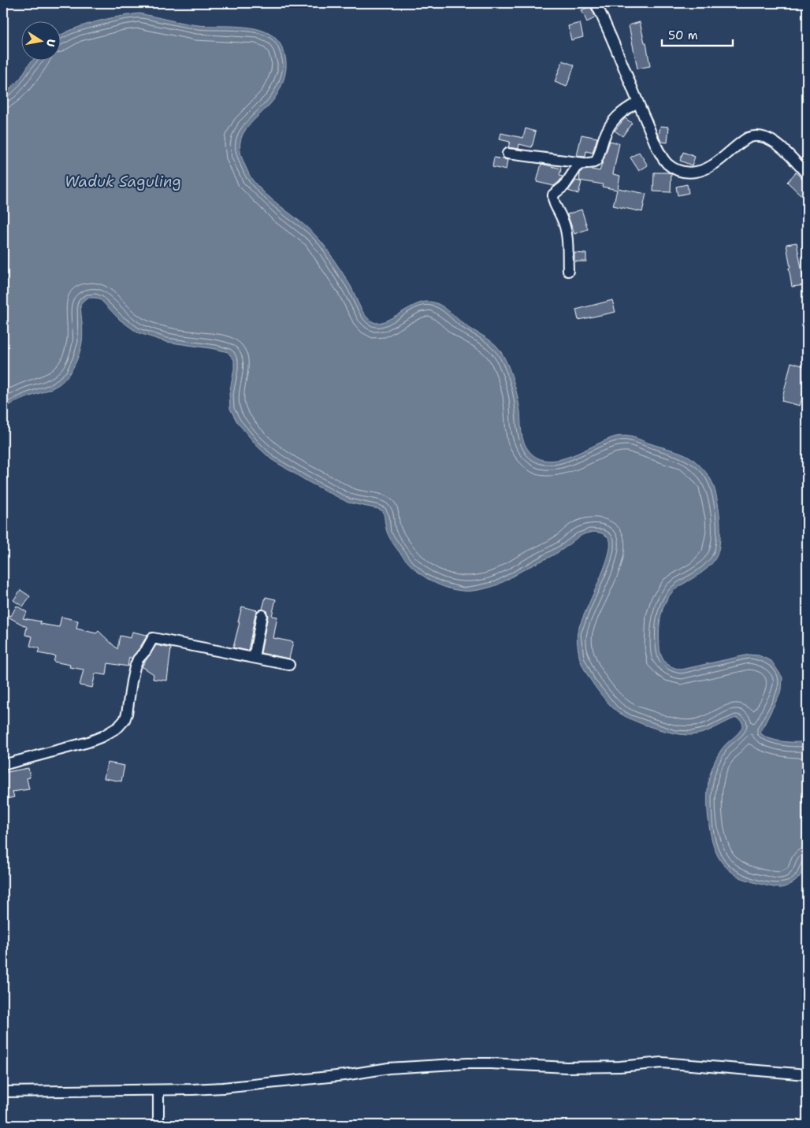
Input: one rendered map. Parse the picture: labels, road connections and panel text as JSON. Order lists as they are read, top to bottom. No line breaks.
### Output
{"water":["Waduk Saguling"],"scale_bar":"50 m","north":"right"}
